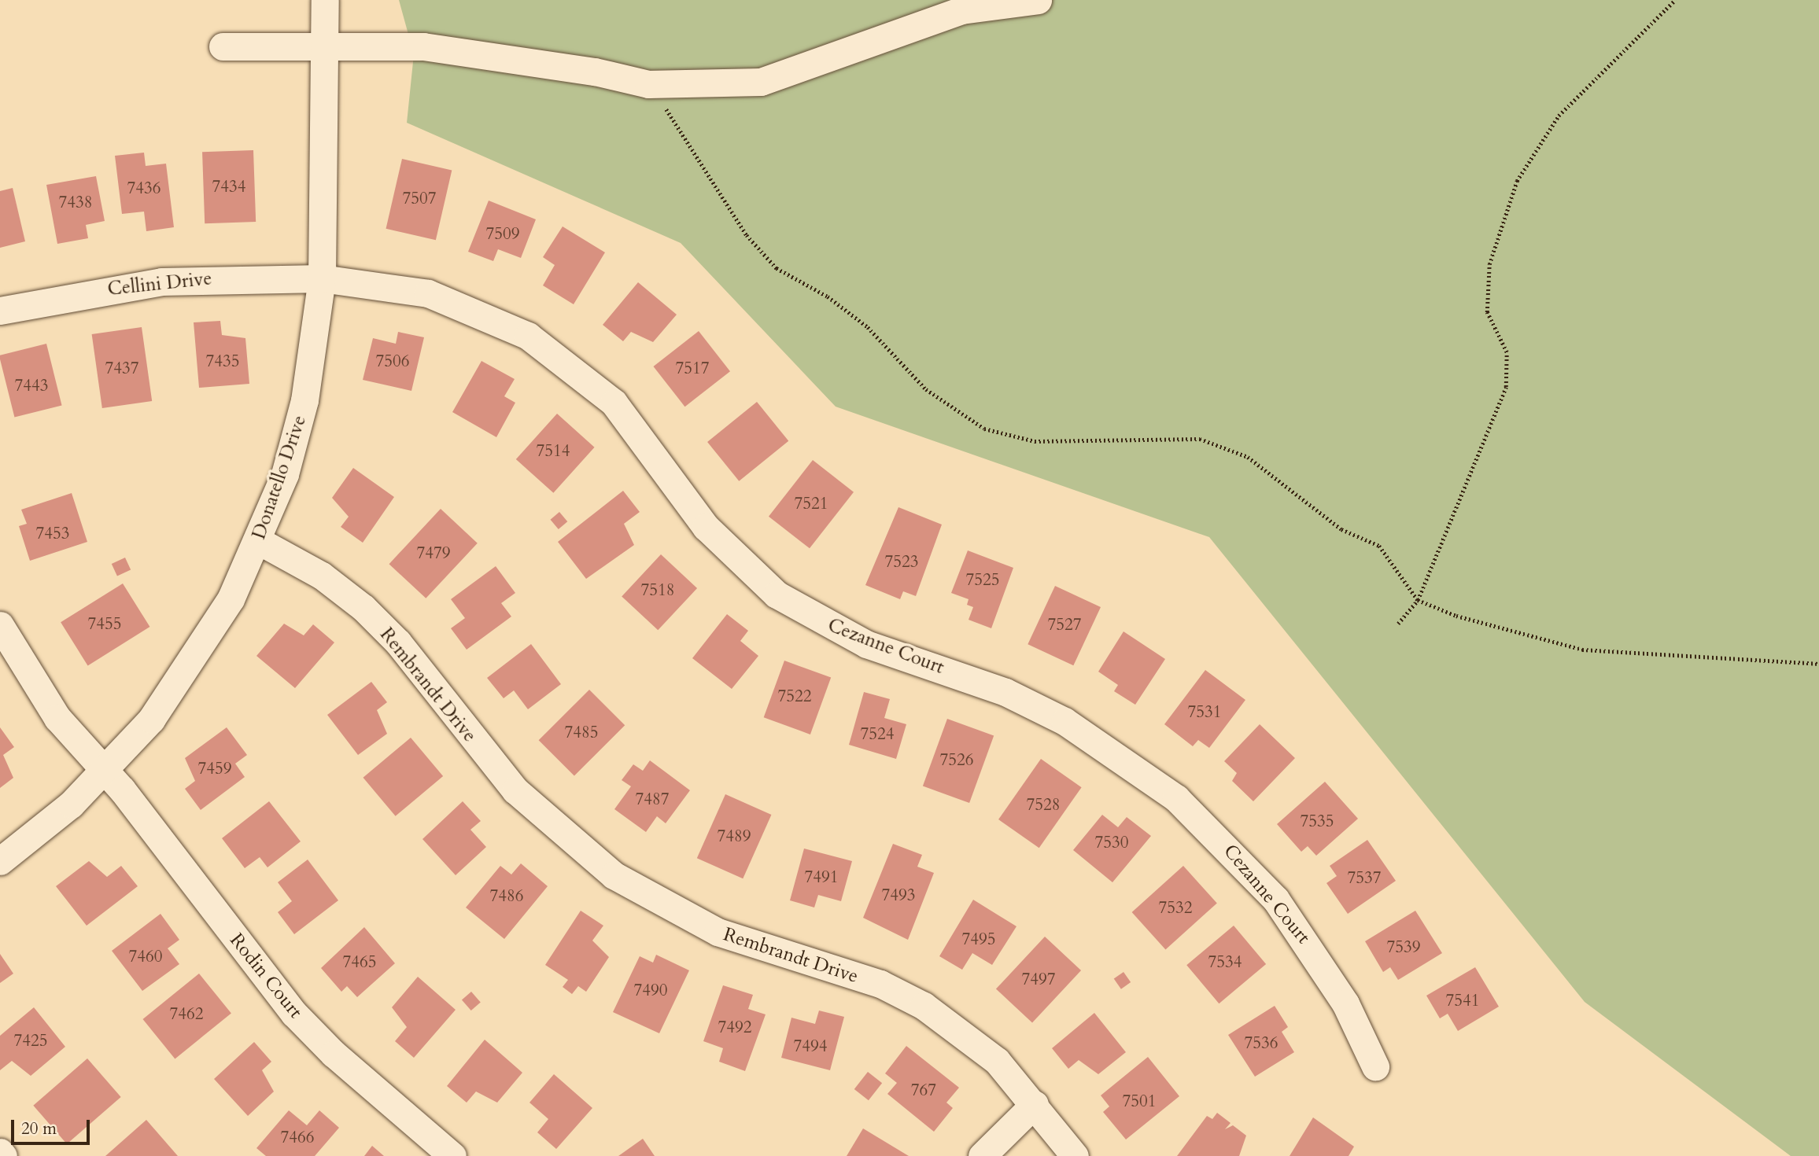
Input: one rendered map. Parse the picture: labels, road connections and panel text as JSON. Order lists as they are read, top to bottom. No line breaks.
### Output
{"streets":{"street":["Cellini Drive","Donatello Drive","Cezanne Court","Rembrandt Drive","Rodin Court"]},"crossings":[["Cellini Drive","Donatello Drive"],["Cellini Drive","Cezanne Court"],["Donatello Drive","Cezanne Court"],["Donatello Drive","Rembrandt Drive"],["Donatello Drive","Rodin Court"]],"house_numbers":["7434","7436","7507","7438","7509","7435","7506","7437","7517","7443","7514","7521","7453","7479","7523","7525","7518","7455","7527","7522","7531","7485","7524","7526","7459","7487","7528","7535","7489","7530","7491","7537","7493","7486","7532","7495","7539","7460","7465","7534","7497","7490","7541","7462","7492","7425","7536","7494","767","7501","7466"],"scale_bar":"20 m"}
